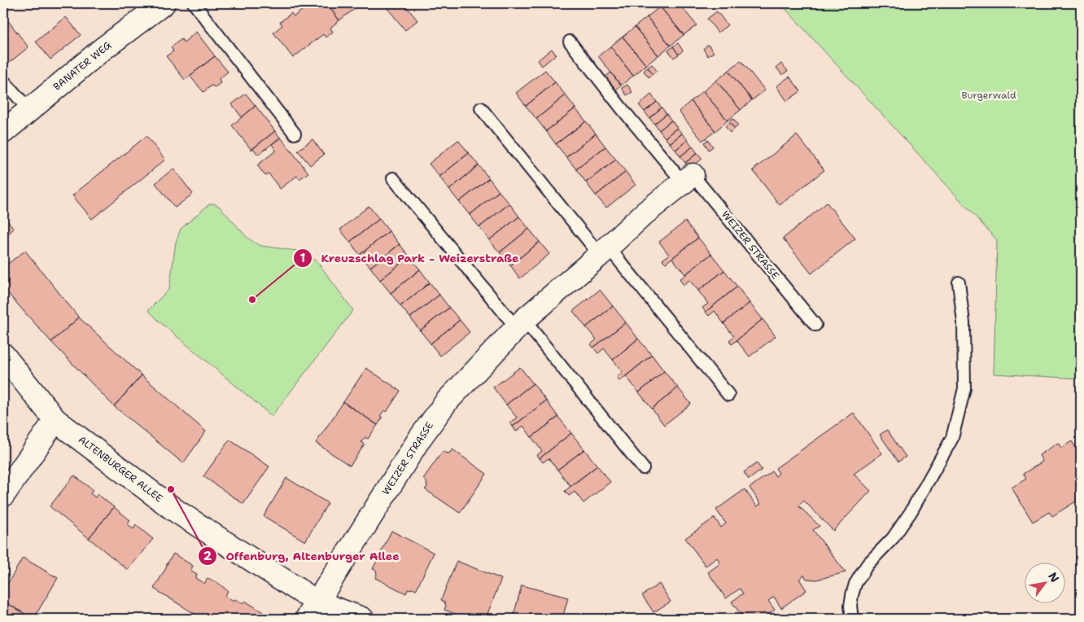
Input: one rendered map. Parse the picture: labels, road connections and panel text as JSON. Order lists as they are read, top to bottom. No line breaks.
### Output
{"streets":{"street":["BANATER WEG","WEIZER STRASSE","ALTENBURGER ALLEE"]},"crossings":[["WEIZER STRASSE","ALTENBURGER ALLEE"]],"parks":["Burgerwald"],"places":["Kreuzschlag Park - Weizerstraße","Offenburg, Altenburger Allee"],"north":"top right"}
